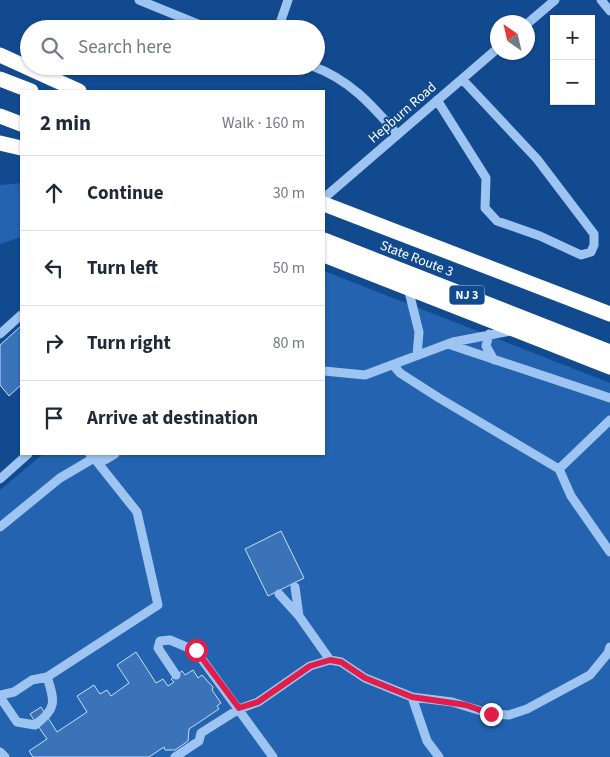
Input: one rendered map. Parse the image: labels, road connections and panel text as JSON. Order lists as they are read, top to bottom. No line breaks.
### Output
{"streets":{"highway":["State Route 3","NJ 3"],"street":["Hepburn Road"]},"north":"top left","page":{"map_buttons":["+","−"],"search":"Search here","heading":["2 min","Walk · 160 m"],"list":[["Continue","30 m"],["Turn left","50 m"],["Turn right","80 m"],"Arrive at destination"]}}
